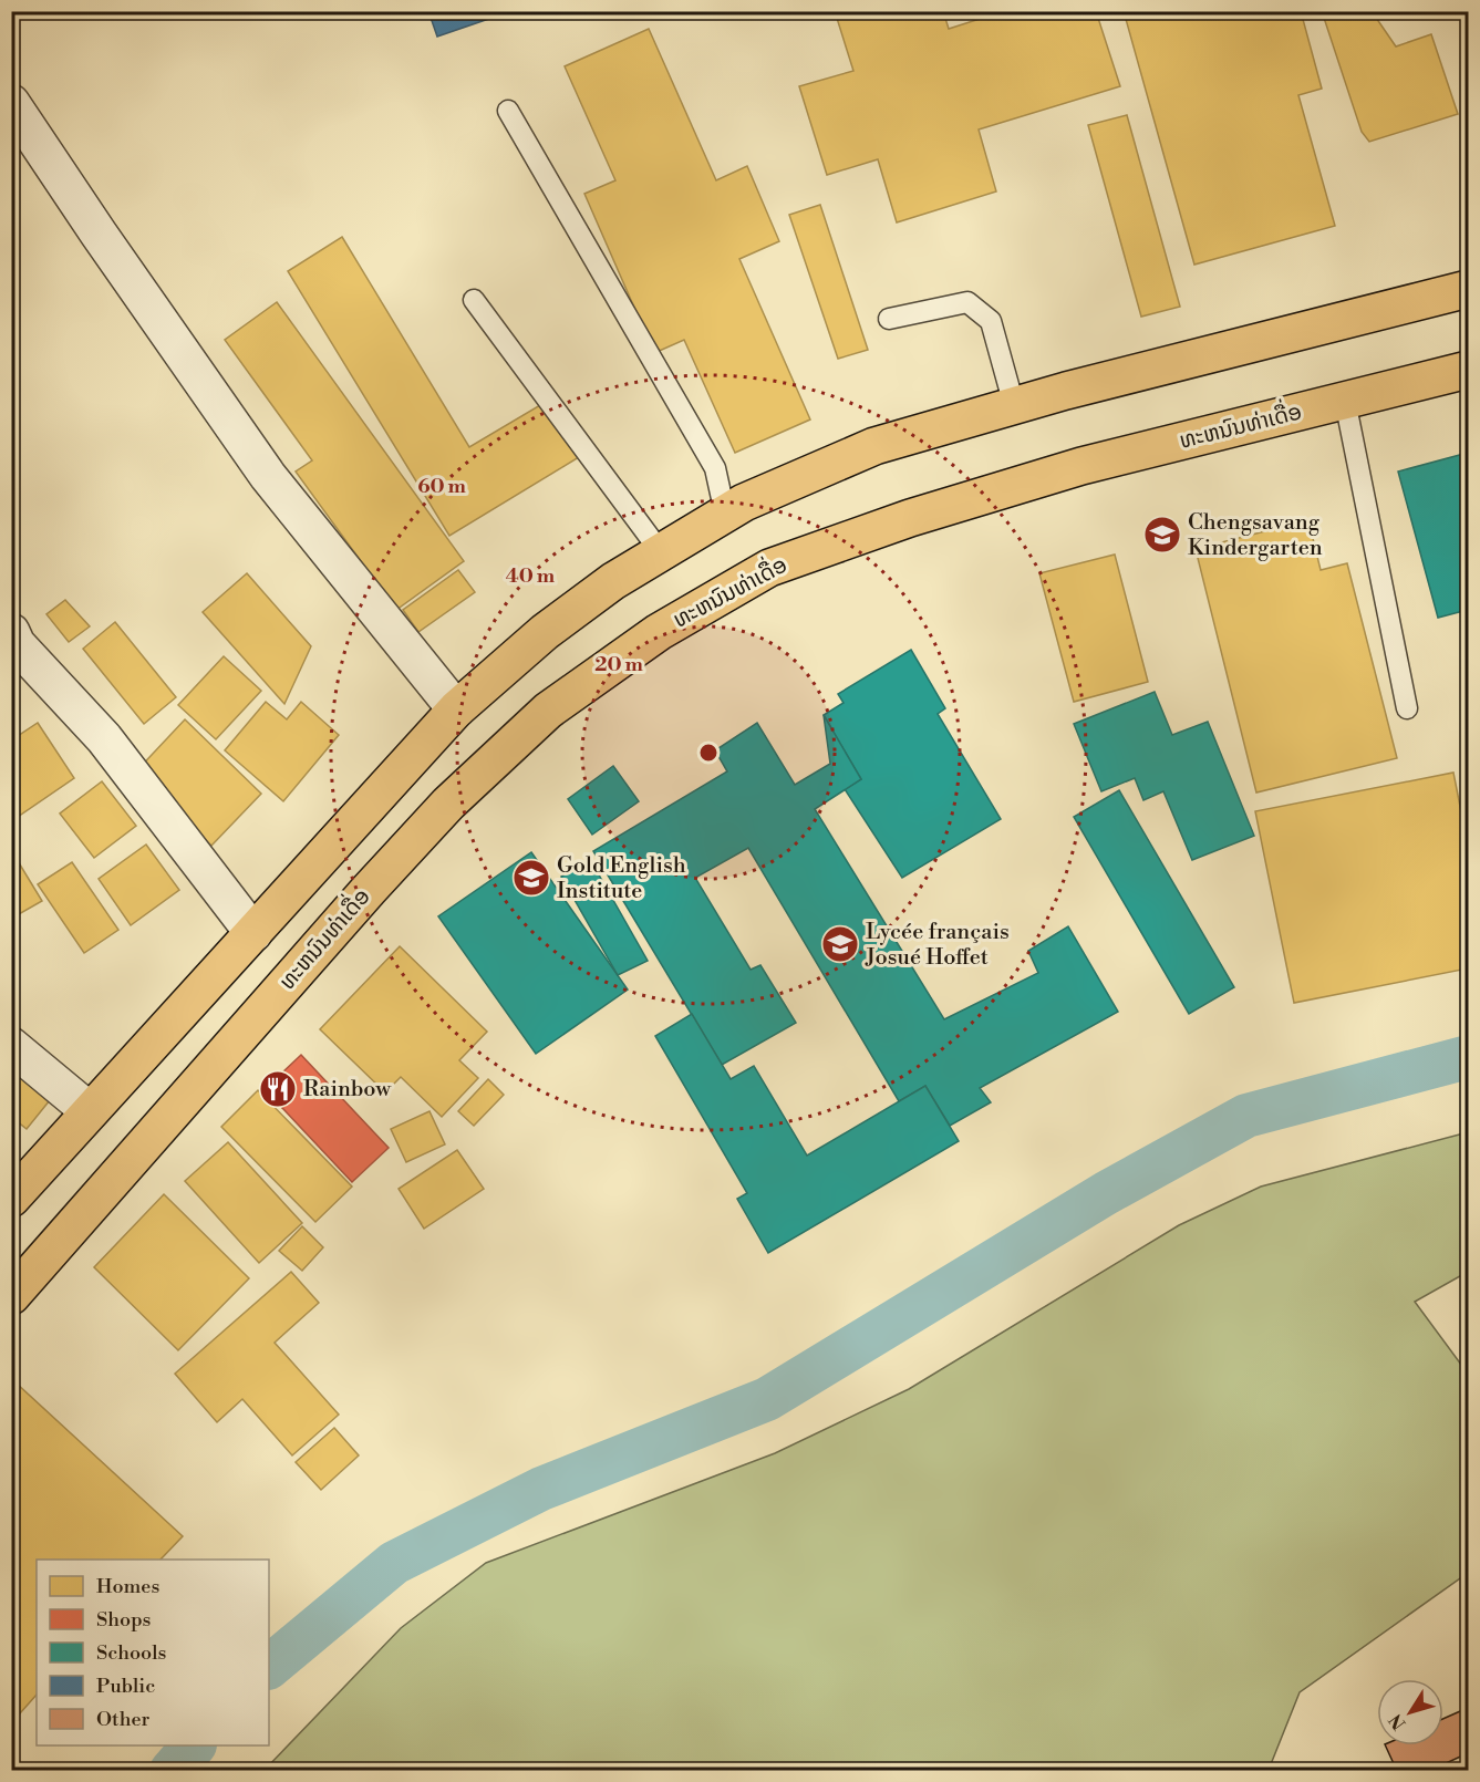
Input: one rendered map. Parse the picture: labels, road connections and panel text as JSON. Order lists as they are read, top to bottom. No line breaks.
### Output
{"streets":{"main road":["ທະຫນົນທ່າເດື່ອ"]},"places":{"school or university":["Chengsavang Kindergarten","Gold English Institute","Lycée français Josué Hoffet"],"restaurant":["Rainbow"]},"legend":["Homes","Shops","Schools","Public","Other"],"north":"bottom left","rings":["60 m","40 m","20 m"]}
